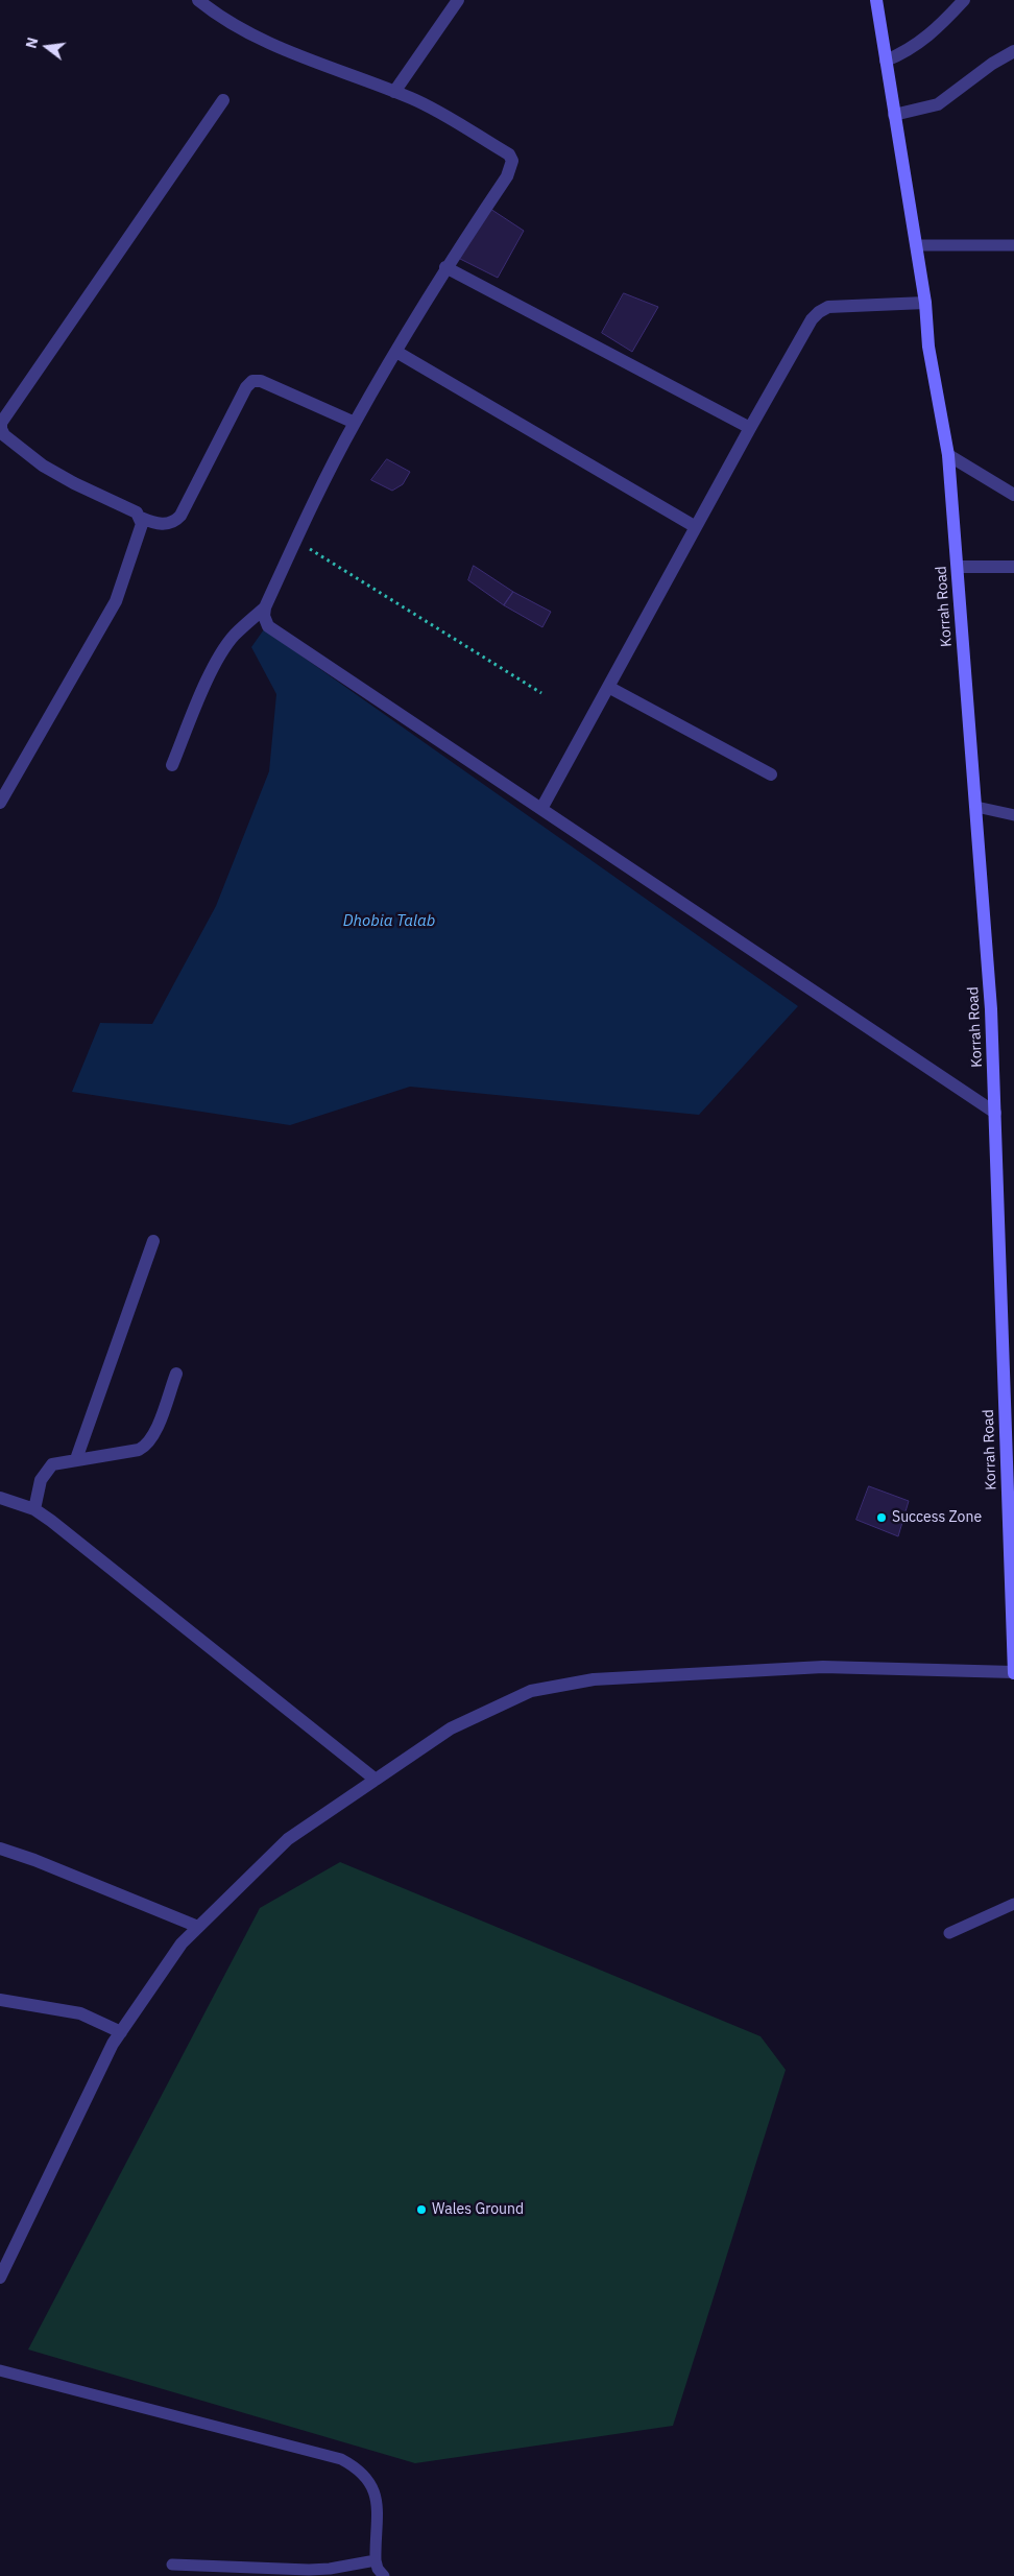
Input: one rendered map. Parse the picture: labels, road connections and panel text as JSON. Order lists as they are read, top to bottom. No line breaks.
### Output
{"streets":{"main road":["Korrah Road"]},"water":["Dhobia Talab"],"places":["Success Zone","Wales Ground"],"north":"left"}
